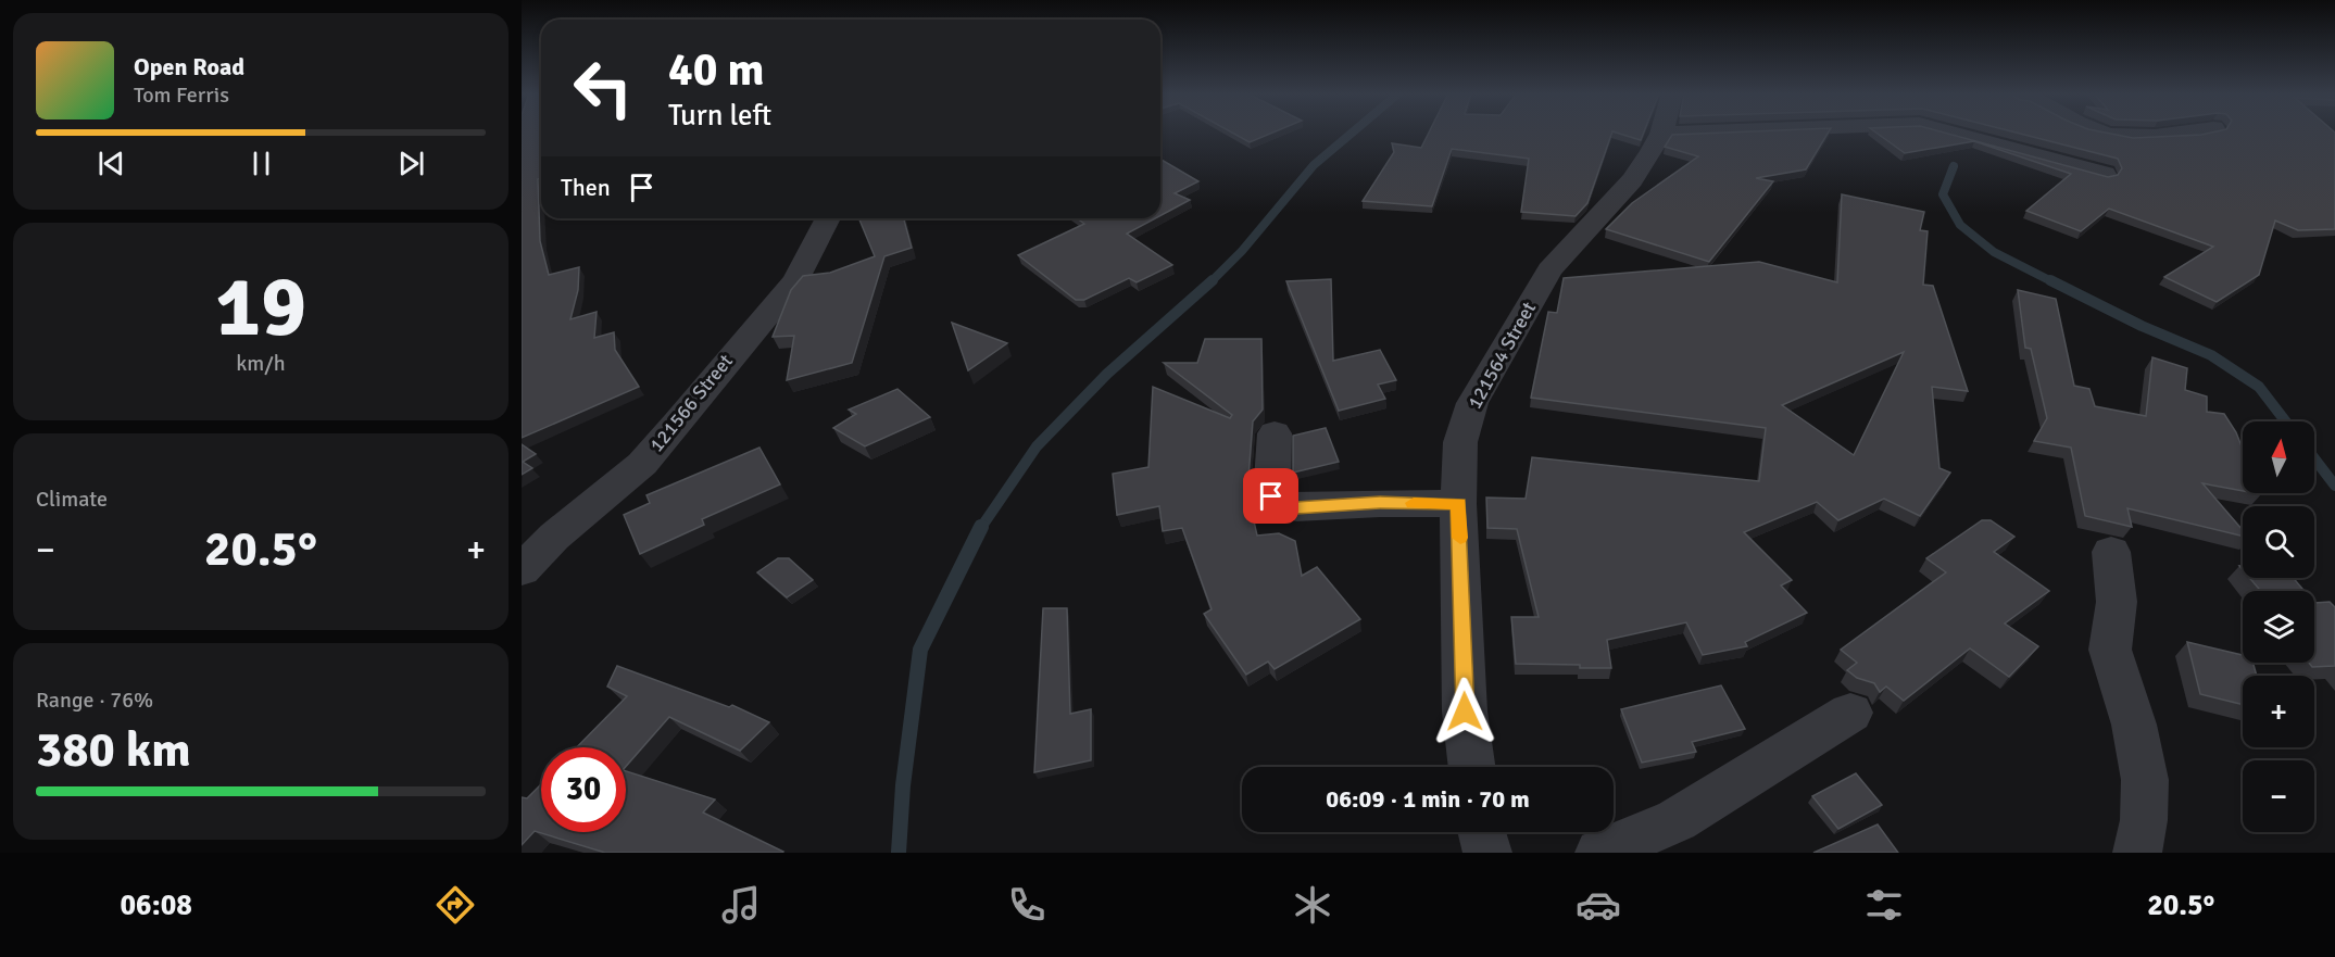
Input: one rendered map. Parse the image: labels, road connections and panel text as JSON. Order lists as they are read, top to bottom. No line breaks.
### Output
{"streets":{"street":["121564 Street","121566 Street"]},"north":"top","page":{"turn":["40 m","Turn left"],"song":["Open Road","Tom Ferris"],"then":"Then","tile":[["19","km/h"],"Climate",["Range · 76%","380 km"]],"map_buttons":["+","−"],"heat":["−","20.5°","+"],"limit":"30","trip":"06:09 · 1 min · 70 m","tabs":["06:08","20.5°"]}}
